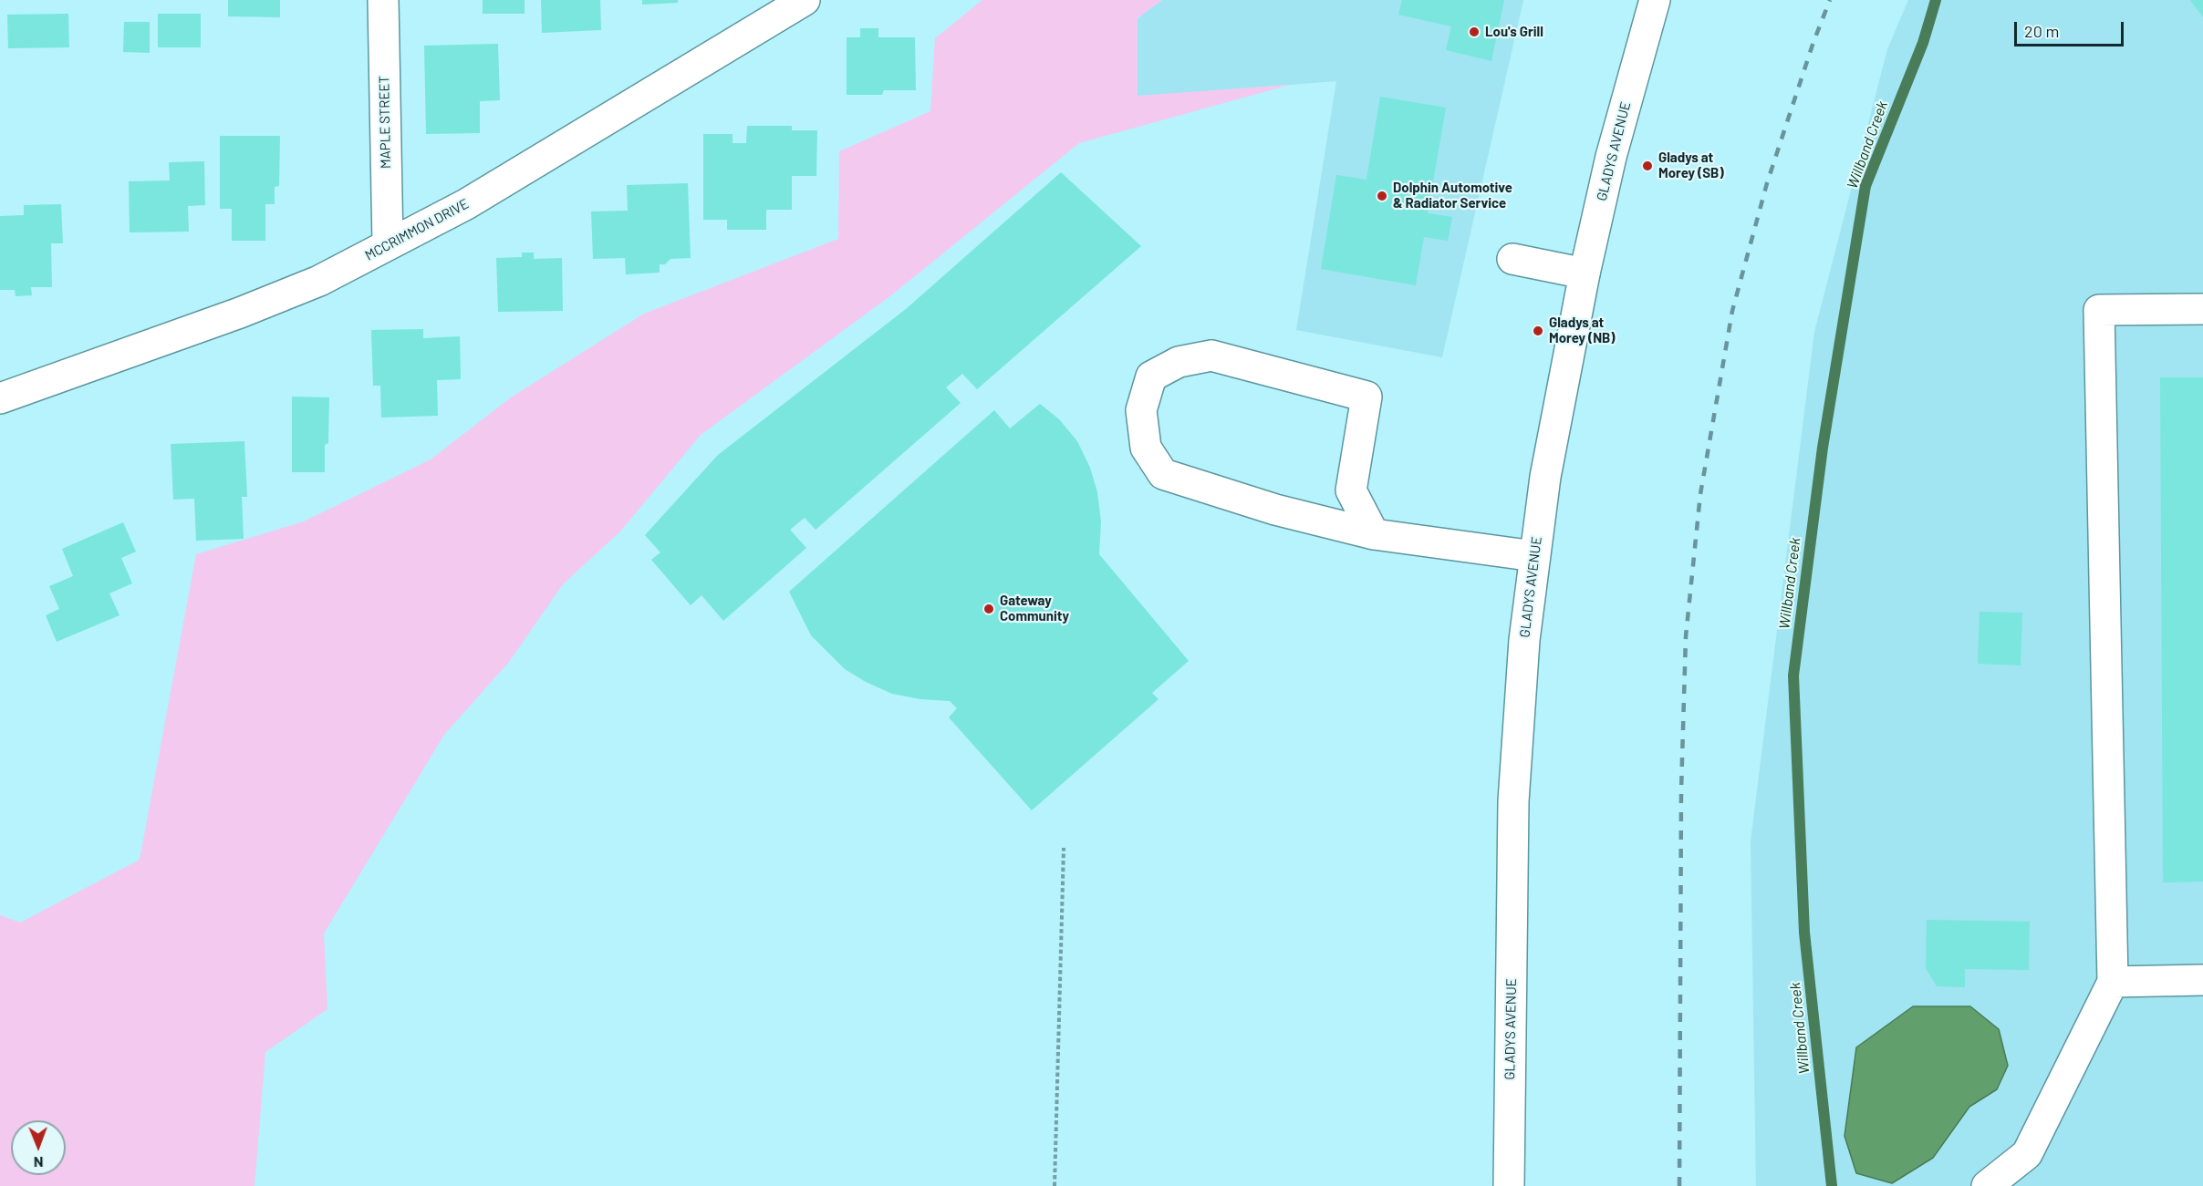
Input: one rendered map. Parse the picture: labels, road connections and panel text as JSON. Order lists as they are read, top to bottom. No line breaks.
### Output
{"streets":{"main road":["MAPLE STREET","GLADYS AVENUE","MCCRIMMON DRIVE"]},"crossings":[["MAPLE STREET","MCCRIMMON DRIVE"]],"water":["Willband Creek"],"places":["Lou's Grill","Gladys at Morey (SB)","Dolphin Automotive & Radiator Service","Gladys at Morey (NB)","Gateway Community"],"scale_bar":"20 m","north":"bottom"}
